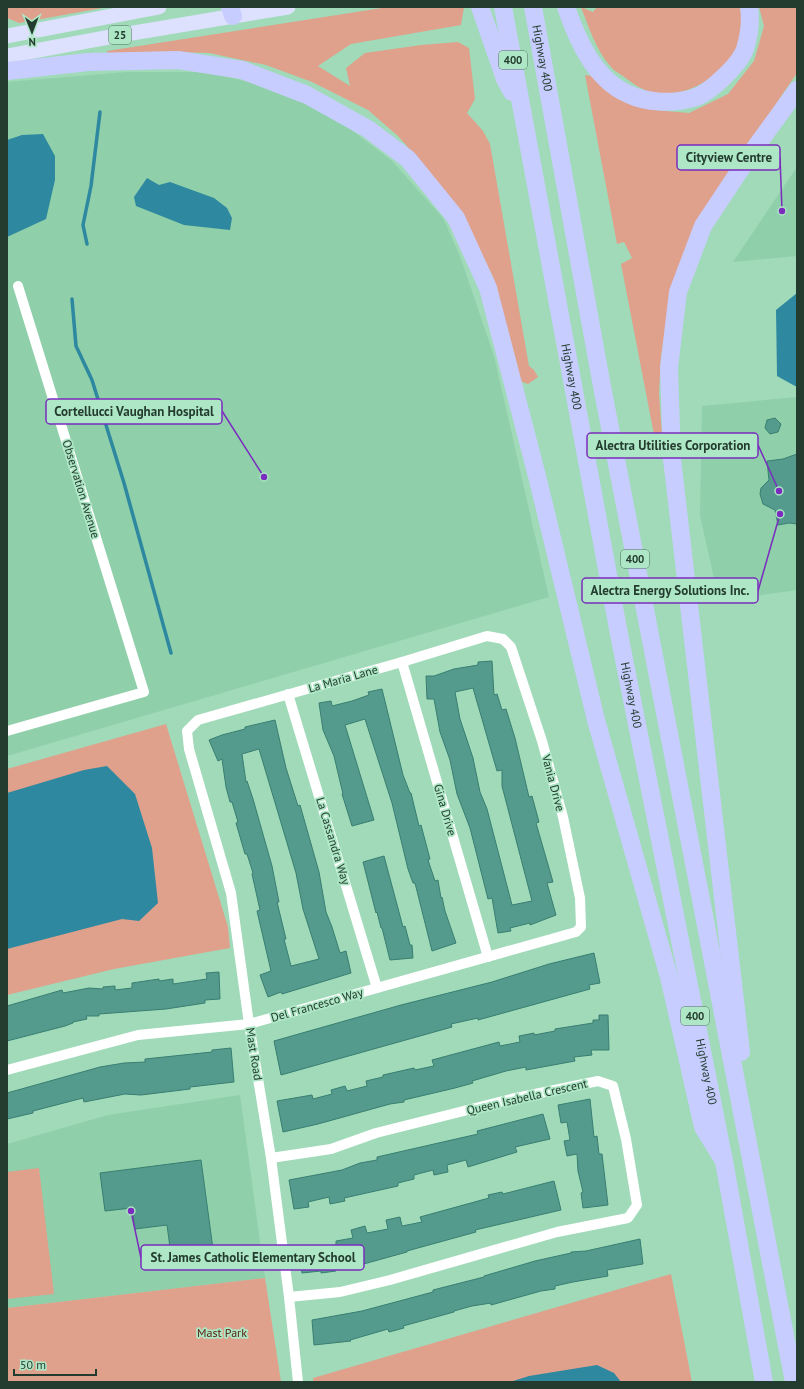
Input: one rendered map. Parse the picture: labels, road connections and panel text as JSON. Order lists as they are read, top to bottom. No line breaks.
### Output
{"streets":{"highway":["Highway 400","400"],"main road":["25"],"street":["Observation Avenue","La Maria Lane","Vania Drive","Gina Drive","La Cassandra Way","Del Francesco Way","Mast Road","Queen Isabella Crescent"]},"crossings":[["La Maria Lane","Vania Drive"],["La Maria Lane","Gina Drive"],["La Maria Lane","La Cassandra Way"],["La Maria Lane","Mast Road"],["Vania Drive","Del Francesco Way"],["Gina Drive","Del Francesco Way"],["La Cassandra Way","Del Francesco Way"],["Del Francesco Way","Mast Road"],["Mast Road","Queen Isabella Crescent"]],"parks":["Mast Park"],"places":["Cityview Centre","Cortellucci Vaughan Hospital","Alectra Utilities Corporation","Alectra Energy Solutions Inc.","St. James Catholic Elementary School"],"scale_bar":"50 m","north":"bottom"}
